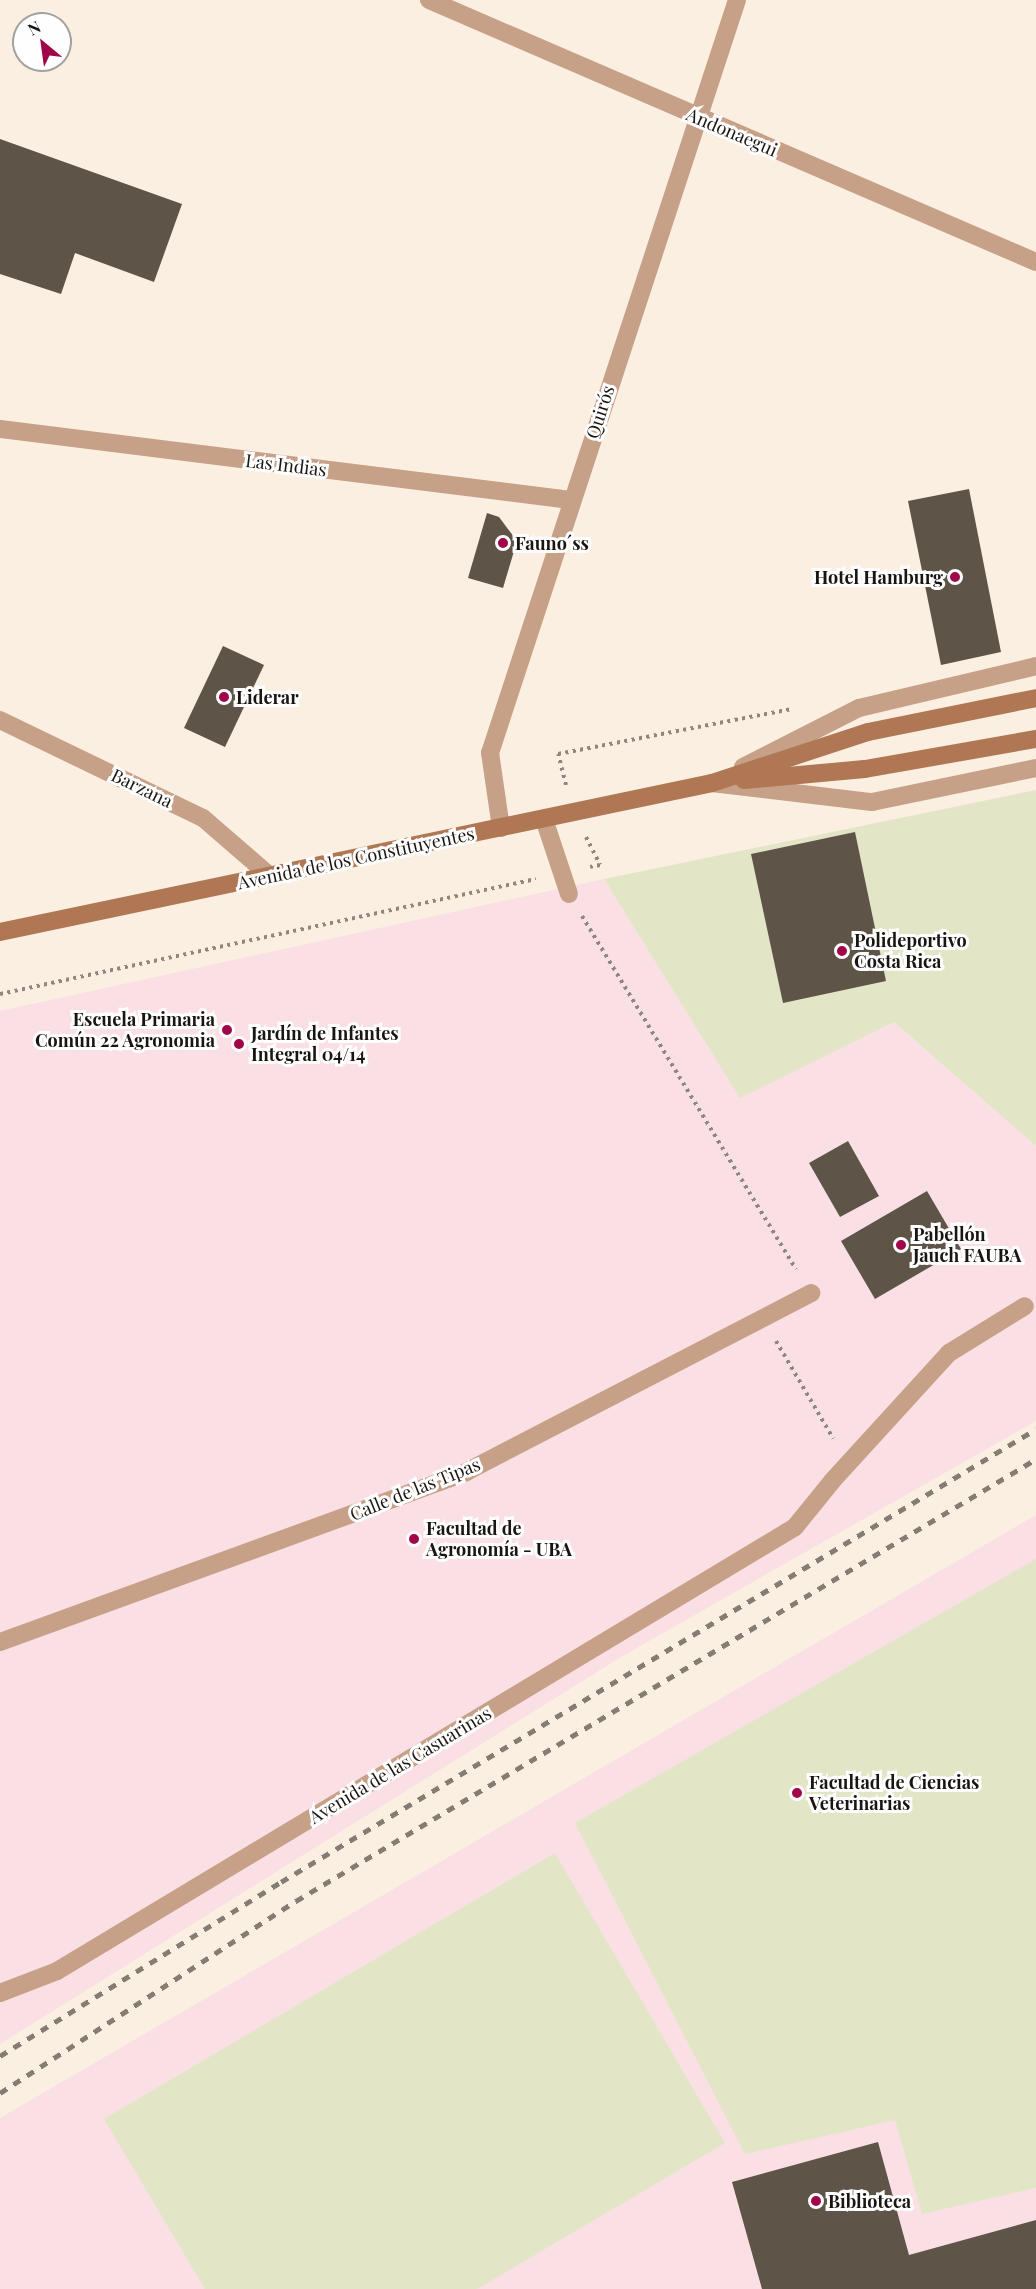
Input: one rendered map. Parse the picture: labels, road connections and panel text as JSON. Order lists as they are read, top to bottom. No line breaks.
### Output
{"streets":{"main road":["Avenida de los Constituyentes"],"street":["Andonaegui","Quirós","Las Indias","Barzana","Calle de las Tipas","Avenida de las Casuarinas"]},"crossings":[["Andonaegui","Quirós"],["Quirós","Las Indias"],["Quirós","Avenida de los Constituyentes"],["Barzana","Avenida de los Constituyentes"]],"places":["Fauno´ss","Hotel Hamburg","Liderar","Polideportivo Costa Rica","Escuela Primaria Común 22 Agronomia","Jardín de Infantes Integral 04/14","Pabellón Jauch FAUBA","Facultad de Agronomía - UBA","Facultad de Ciencias Veterinarias","Biblioteca"],"north":"top left"}
